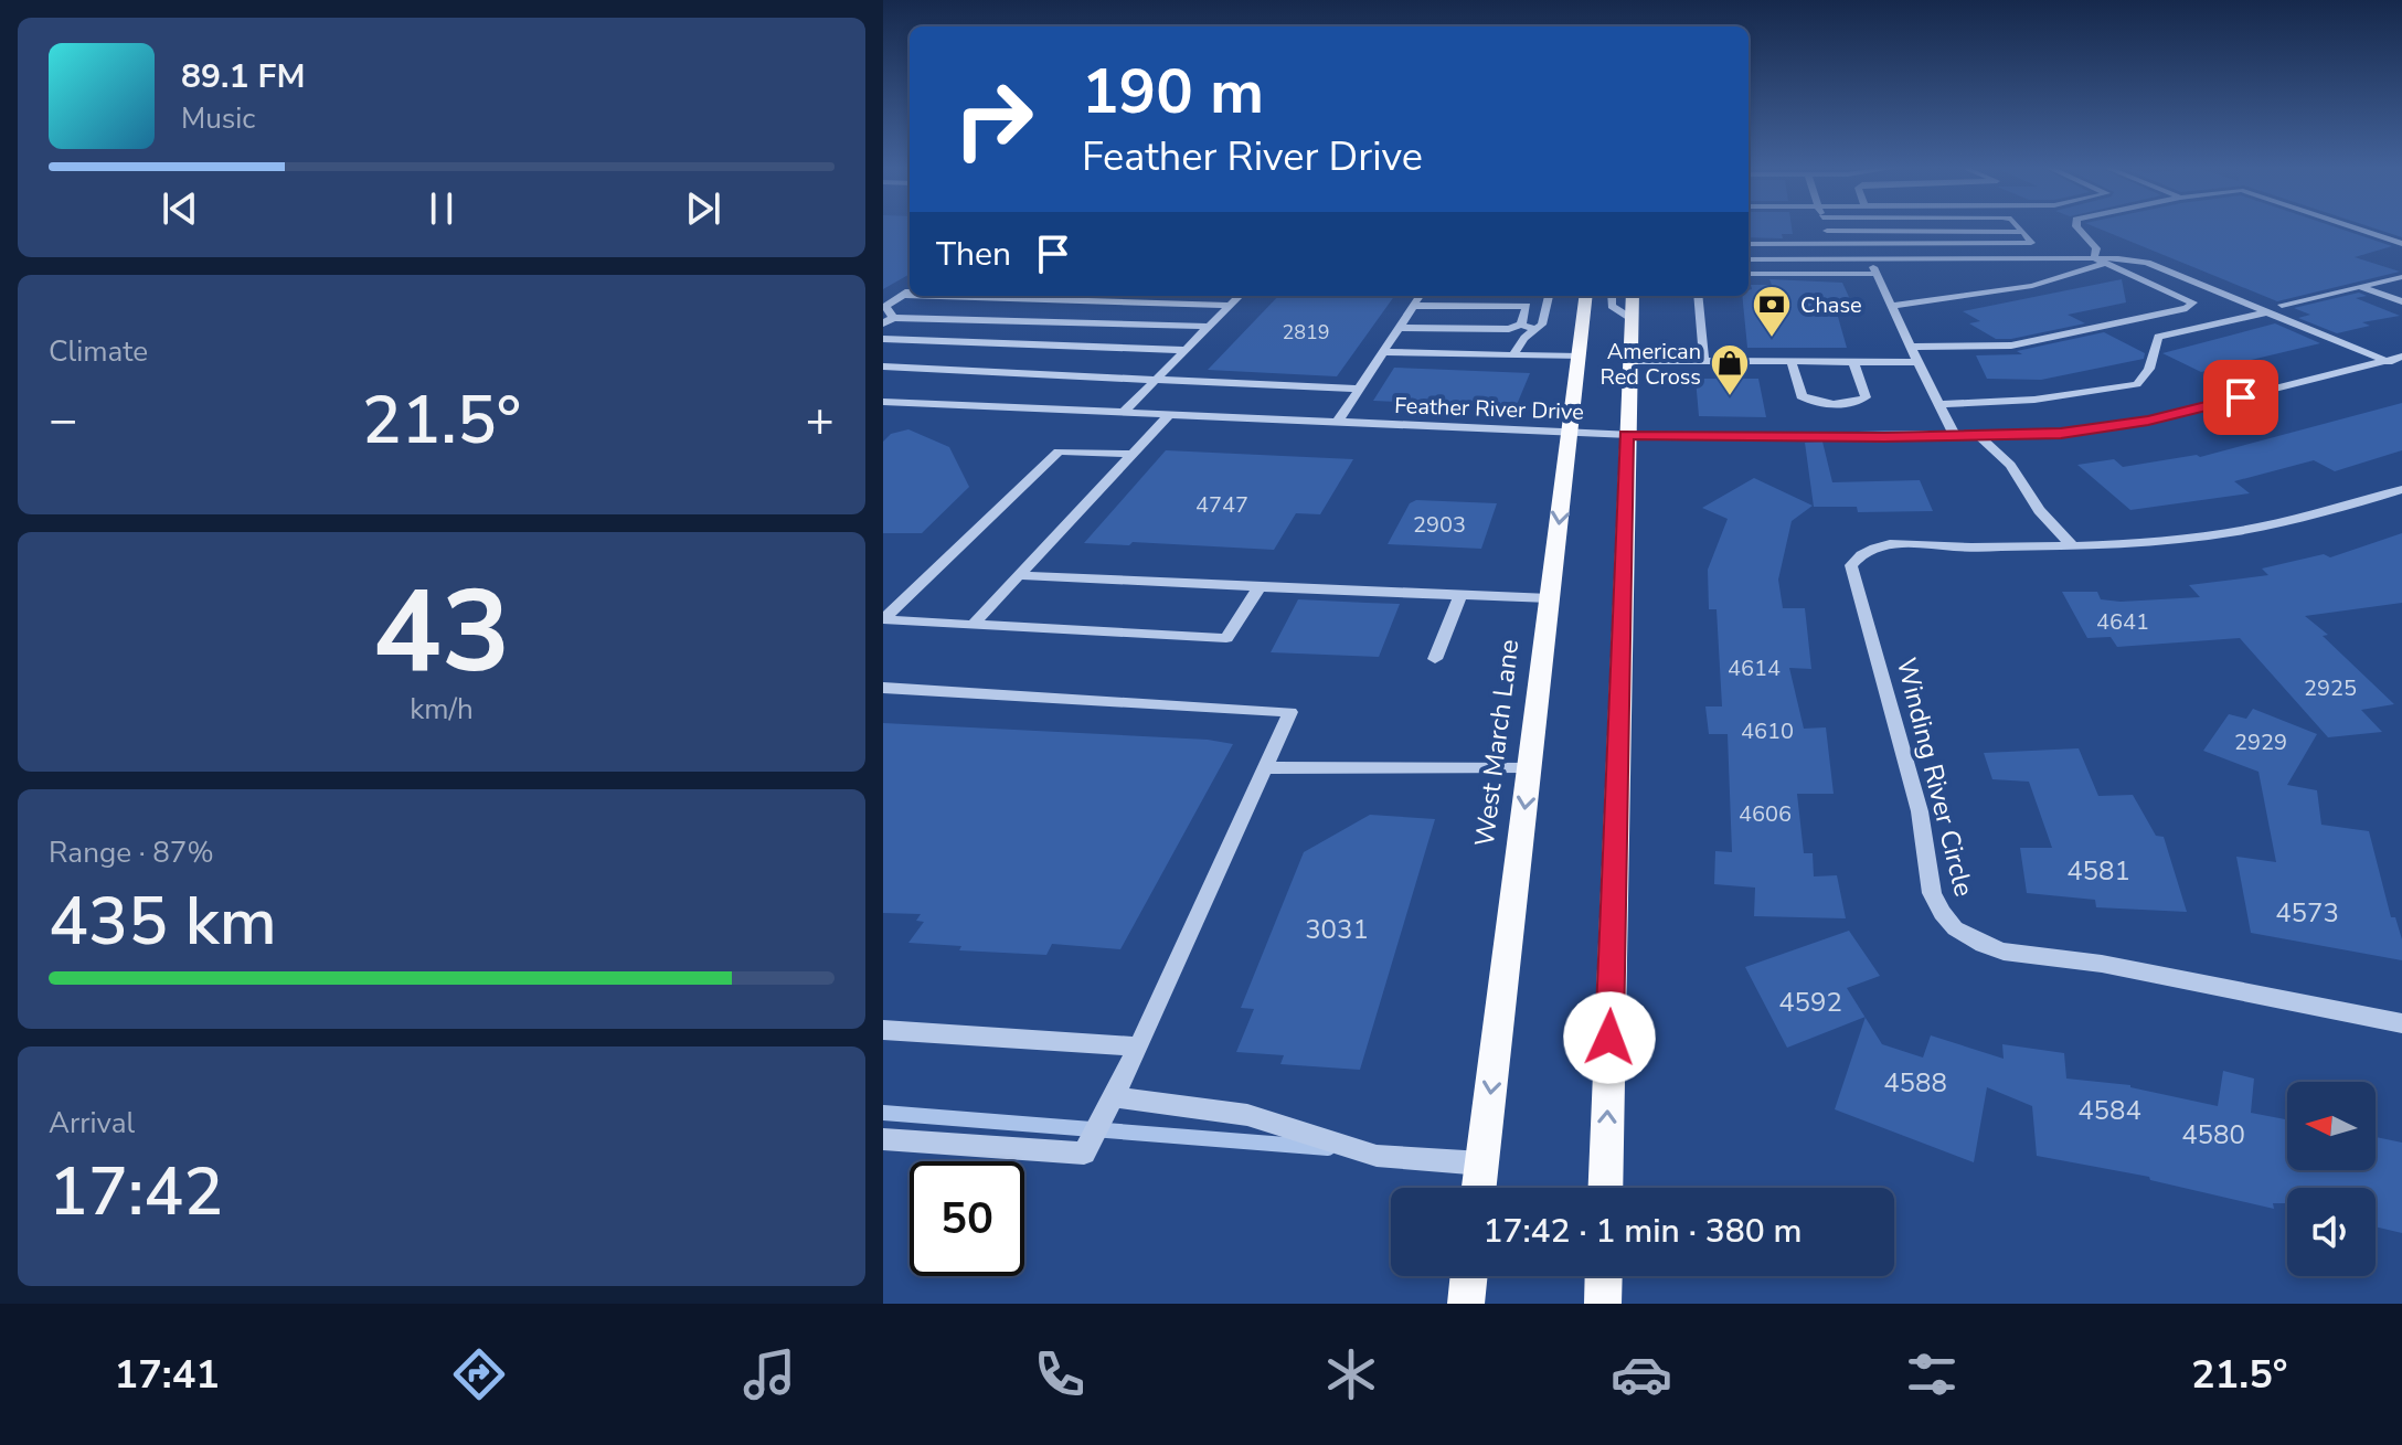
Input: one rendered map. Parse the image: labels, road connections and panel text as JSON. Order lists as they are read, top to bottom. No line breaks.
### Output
{"streets":{"main road":["West March Lane"],"street":["Feather River Drive","Winding River Circle"]},"crossings":[["Feather River Drive","West March Lane"]],"places":{"bank":["Chase"],"shop":["American Red Cross"]},"house_numbers":["2819","4747","2903","4641","4614","2925","4610","2929","4606","4581","4573","3031","4592","4588","4584","4580"],"north":"left","page":{"turn":["190 m","Feather River Drive"],"song":["89.1 FM","Music"],"then":"Then","tile":["Climate",["43","km/h"],["Range · 87%","435 km"],["Arrival","17:42"]],"heat":["−","21.5°","+"],"limit":"50","trip":"17:42 · 1 min · 380 m","tabs":["17:41","21.5°"]}}
